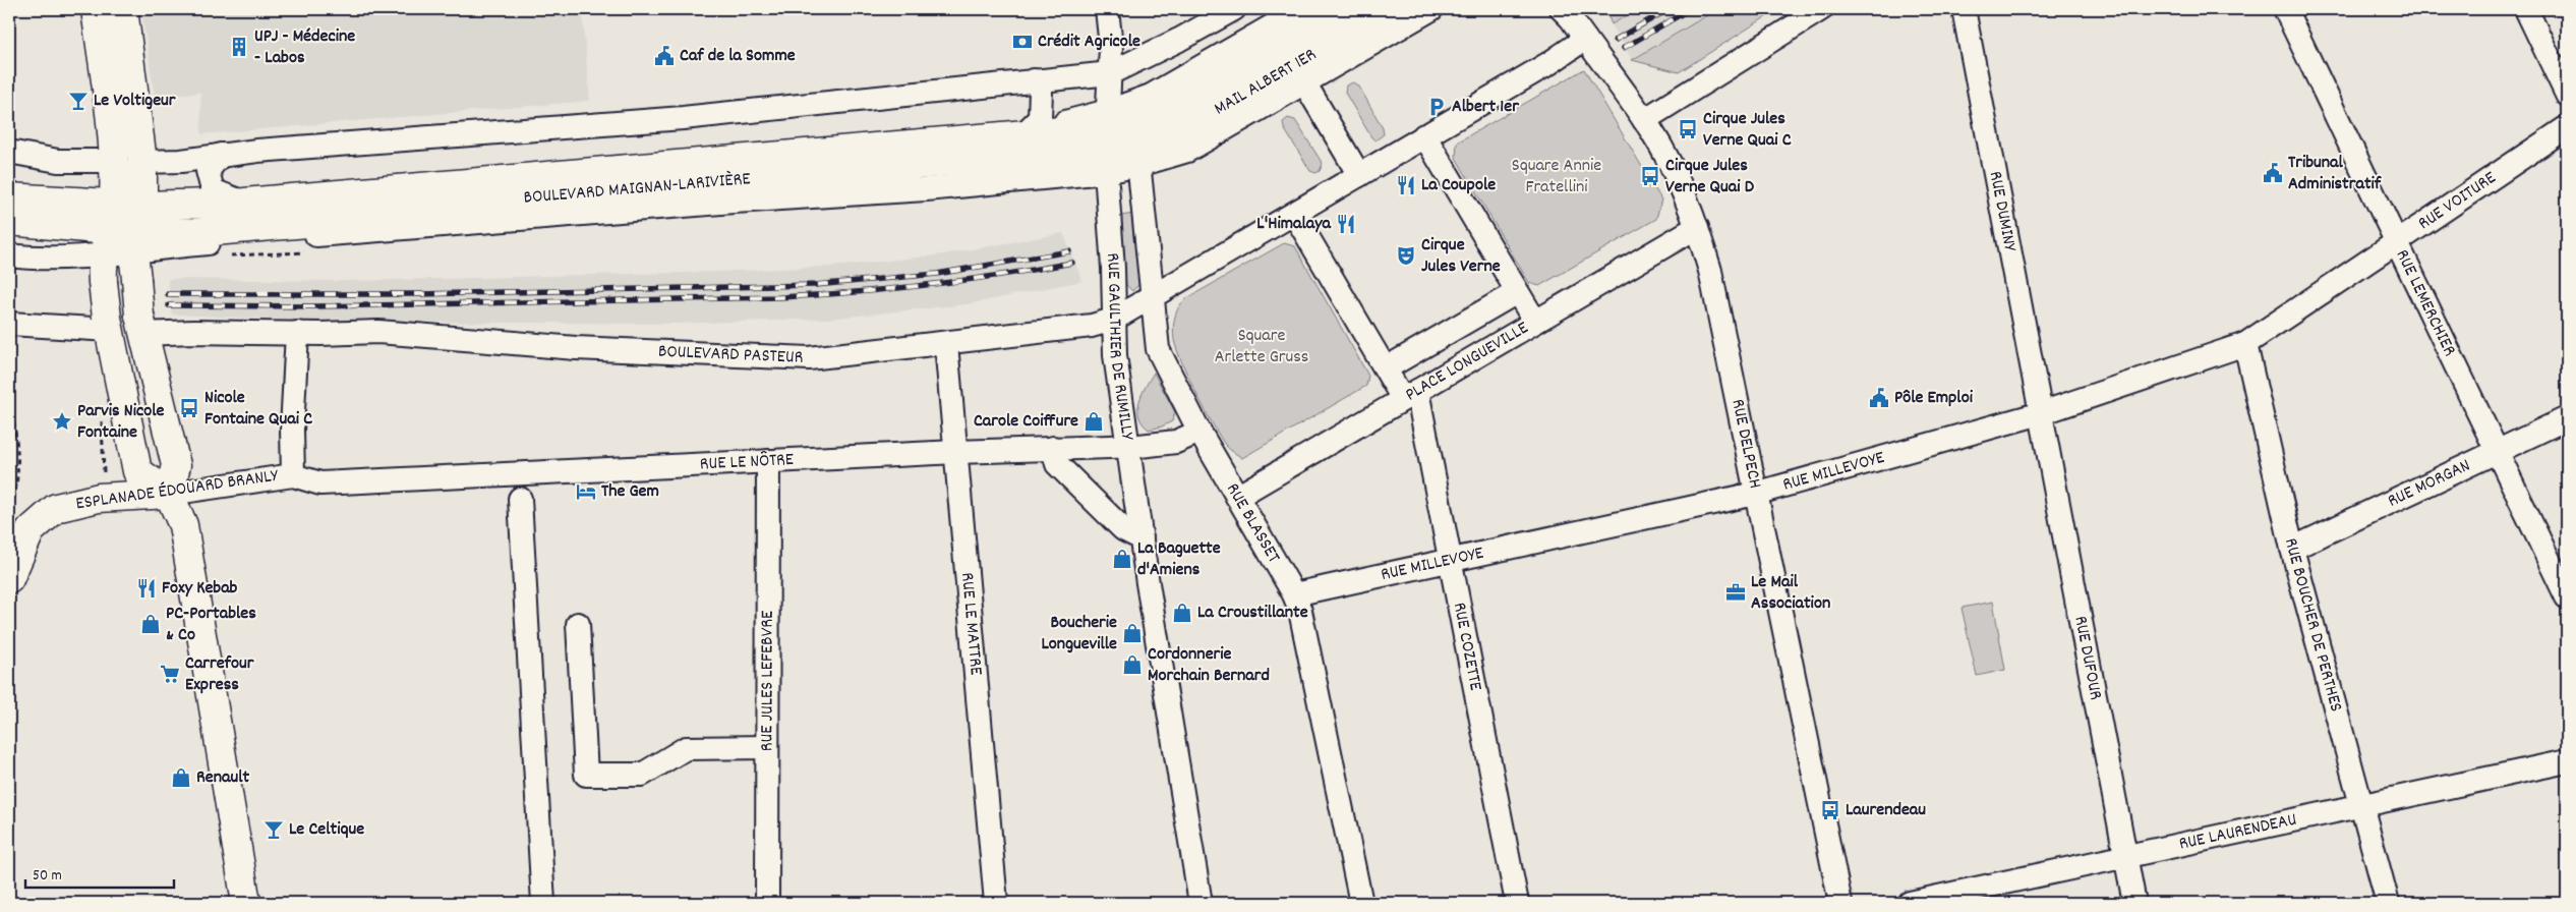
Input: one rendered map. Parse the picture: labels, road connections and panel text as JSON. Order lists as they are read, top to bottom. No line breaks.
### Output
{"streets":{"main road":["MAIL ALBERT 1ER","BOULEVARD MAIGNAN-LARIVIÈRE","ESPLANADE ÉDOUARD BRANLY"],"street":["RUE VOITURE","RUE DUMINY","RUE LEMERCHIER","RUE GAULTHIER DE RUMILLY","BOULEVARD PASTEUR","PLACE LONGUEVILLE","RUE DELPECH","RUE LE NÔTRE","RUE MILLEVOYE","RUE MORGAN","RUE BLASSET","RUE LE MATTRE","RUE BOUCHER DE PERTHES","RUE COZETTE","RUE DUFOUR","RUE JULES LEFEBVRE","RUE LAURENDEAU"]},"crossings":[["MAIL ALBERT 1ER","BOULEVARD MAIGNAN-LARIVIÈRE"],["MAIL ALBERT 1ER","RUE GAULTHIER DE RUMILLY"],["MAIL ALBERT 1ER","RUE BLASSET"],["BOULEVARD MAIGNAN-LARIVIÈRE","RUE GAULTHIER DE RUMILLY"],["BOULEVARD MAIGNAN-LARIVIÈRE","RUE BLASSET"],["RUE VOITURE","RUE LEMERCHIER"],["RUE VOITURE","RUE MILLEVOYE"],["RUE VOITURE","RUE BOUCHER DE PERTHES"],["RUE DUMINY","RUE MILLEVOYE"],["RUE DUMINY","RUE DUFOUR"],["RUE LEMERCHIER","RUE MORGAN"],["RUE GAULTHIER DE RUMILLY","BOULEVARD PASTEUR"],["RUE GAULTHIER DE RUMILLY","RUE LE NÔTRE"],["RUE GAULTHIER DE RUMILLY","RUE BLASSET"],["BOULEVARD PASTEUR","RUE DELPECH"],["BOULEVARD PASTEUR","ESPLANADE ÉDOUARD BRANLY"],["BOULEVARD PASTEUR","RUE BLASSET"],["BOULEVARD PASTEUR","RUE LE MATTRE"],["PLACE LONGUEVILLE","RUE DELPECH"],["PLACE LONGUEVILLE","RUE BLASSET"],["PLACE LONGUEVILLE","RUE COZETTE"],["RUE DELPECH","RUE MILLEVOYE"],["RUE LE NÔTRE","ESPLANADE ÉDOUARD BRANLY"],["RUE LE NÔTRE","RUE BLASSET"],["RUE LE NÔTRE","RUE LE MATTRE"],["RUE LE NÔTRE","RUE JULES LEFEBVRE"],["RUE MILLEVOYE","RUE BLASSET"],["RUE MILLEVOYE","RUE BOUCHER DE PERTHES"],["RUE MILLEVOYE","RUE COZETTE"],["RUE MILLEVOYE","RUE DUFOUR"],["RUE MORGAN","RUE BOUCHER DE PERTHES"],["RUE BOUCHER DE PERTHES","RUE LAURENDEAU"],["RUE DUFOUR","RUE LAURENDEAU"]],"parks":["Square Annie Fratellini","Square Arlette Gruss"],"places":{"bank":["Crédit Agricole"],"building":["UPJ - Médecine - Labos"],"public building":["Caf de la Somme","Tribunal Administratif","Pôle Emploi"],"bar":["Le Voltigeur","Le Celtique"],"parking":["Albert 1er"],"bus stop":["Cirque Jules Verne Quai C","Cirque Jules Verne Quai D","Nicole Fontaine Quai C","Laurendeau"],"restaurant":["La Coupole","L'Himalaya","Foxy Kebab"],"theatre":["Cirque Jules Verne"],"place":["Parvis Nicole Fontaine"],"shop":["Carole Coiffure","La Baguette d'Amiens","La Croustillante","PC-Portables & Co","Boucherie Longueville","Cordonnerie Morchain Bernard","Renault"],"hotel":["The Gem"],"office":["Le Mail Association"],"supermarket":["Carrefour Express"]},"scale_bar":"50 m"}
